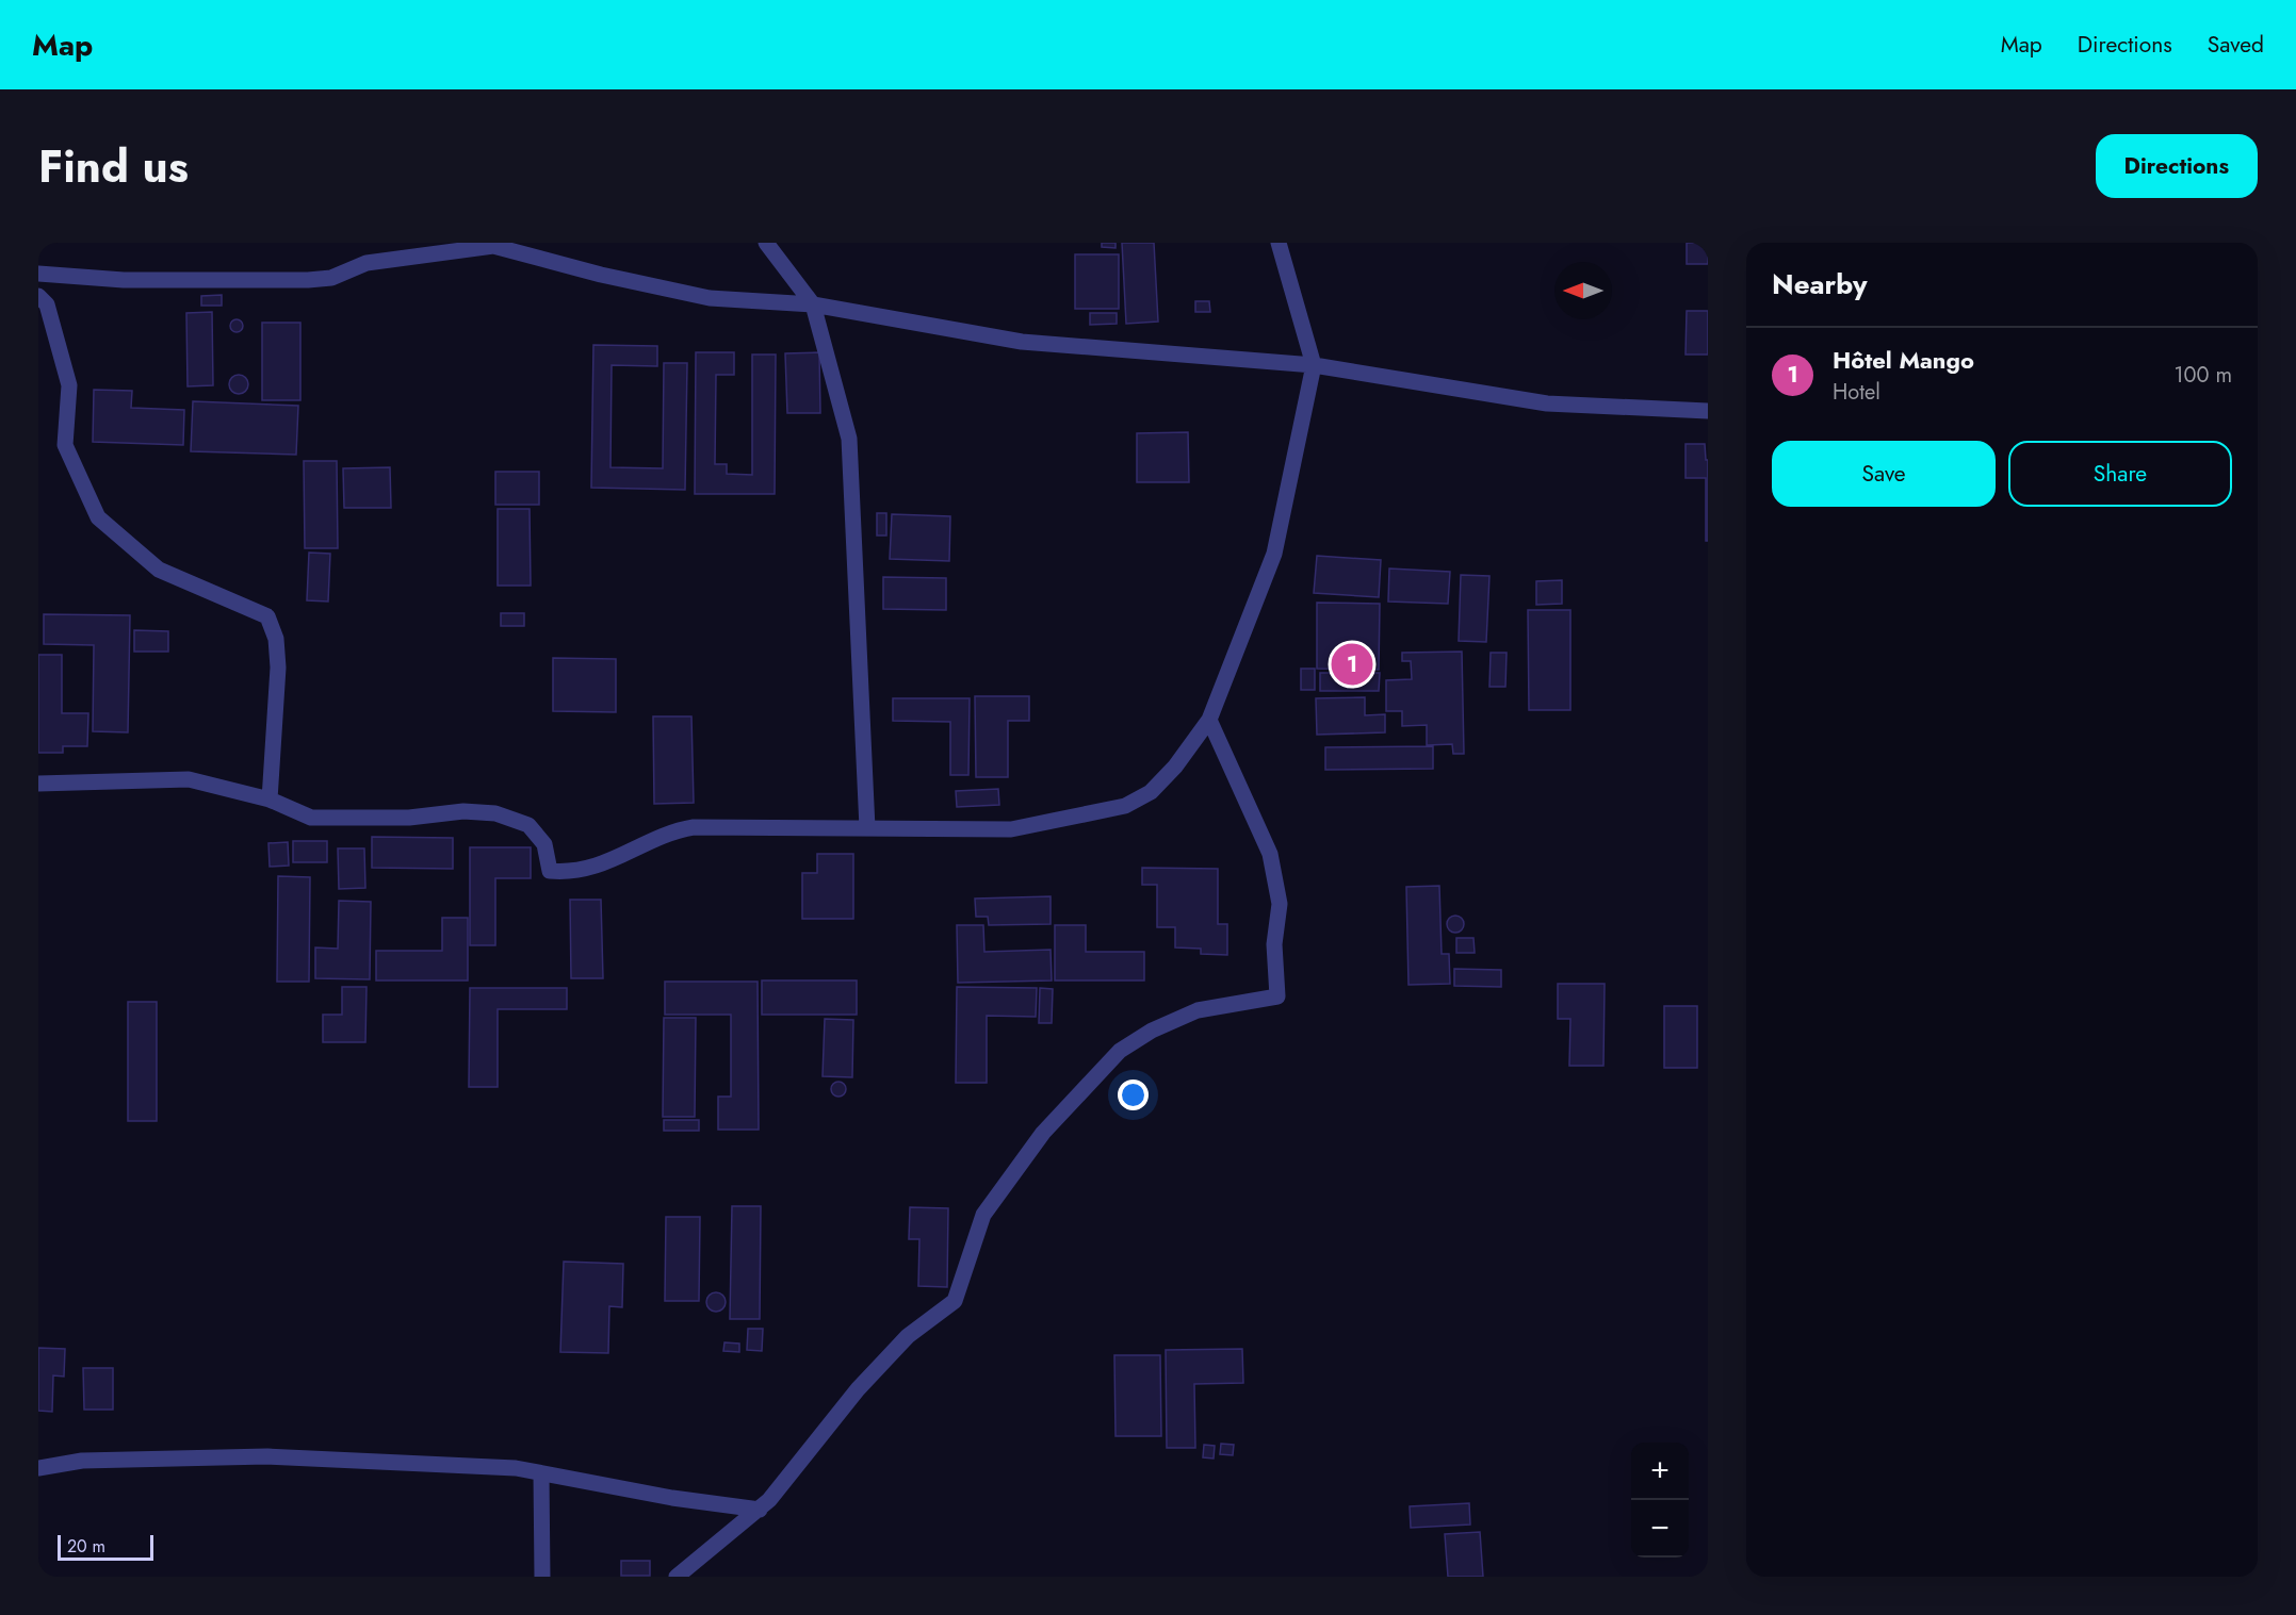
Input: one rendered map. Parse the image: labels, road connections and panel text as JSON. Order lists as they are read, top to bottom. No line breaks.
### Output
{"scale_bar":"20 m","north":"left","page":{"header":"Map","nav":["Map","Directions","Saved"],"title":"Find us","buttons":["Directions",["Save","Share"]],"heading":"Nearby","list":[{"mark":"1","name":"Hôtel Mango","note":"Hotel","value":"100 m"}],"pins":"1","map_buttons":["+","−"],"scale":"20 m"}}
